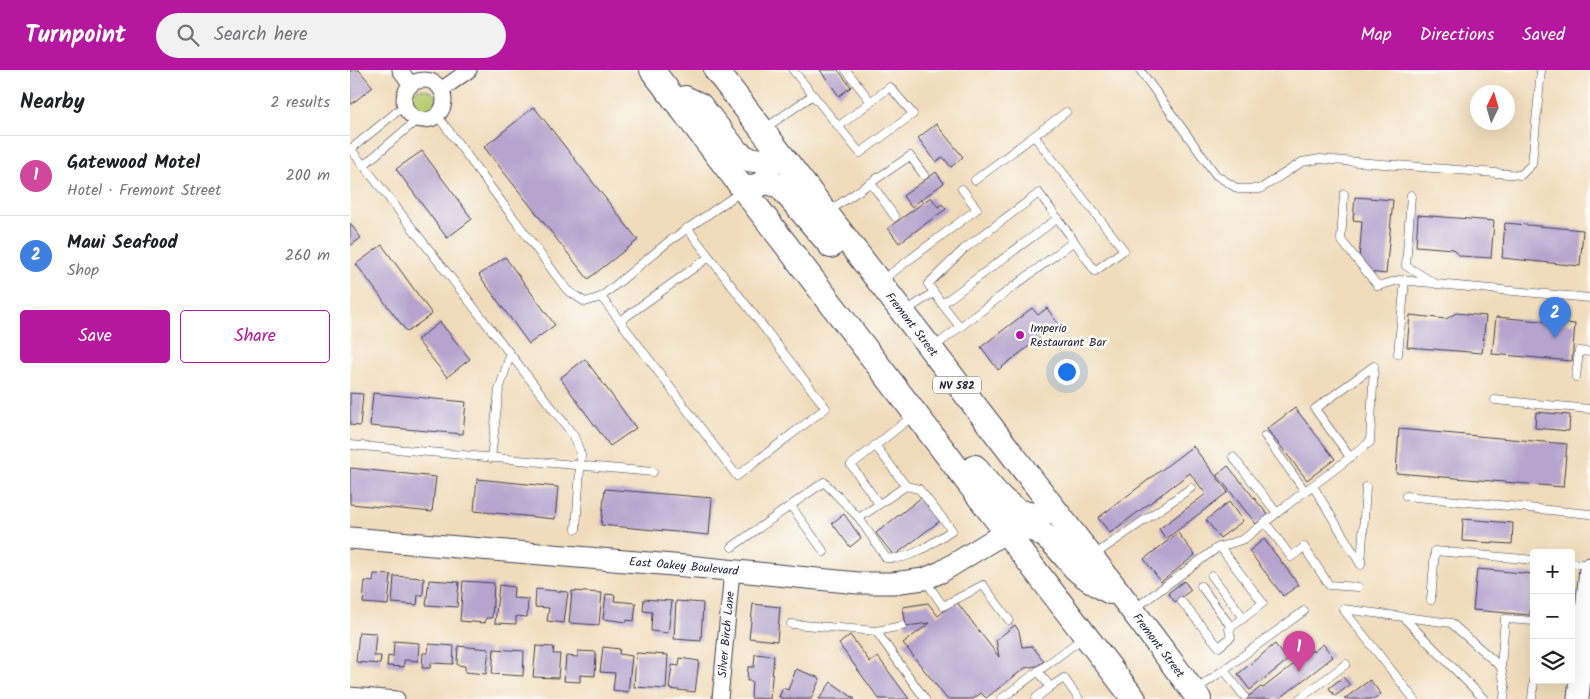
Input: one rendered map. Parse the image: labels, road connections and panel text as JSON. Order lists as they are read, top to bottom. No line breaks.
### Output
{"streets":{"main road":["Fremont Street","NV 582"],"street":["East Oakey Boulevard","Silver Birch Lane"]},"crossings":[["East Oakey Boulevard","Silver Birch Lane"]],"places":["Imperio Restaurant Bar"],"north":"top","page":{"header":"Turnpoint","search":"Search here","nav":["Map","Directions","Saved"],"heading":["Nearby","2 results"],"list":[{"mark":"1","name":"Gatewood Motel","note":"Hotel · Fremont Street","value":"200 m"},{"mark":"2","name":"Maui Seafood","note":"Shop","value":"260 m"}],"buttons":["Save","Share"],"pins":["2","1"],"map_buttons":["+","−"]}}
